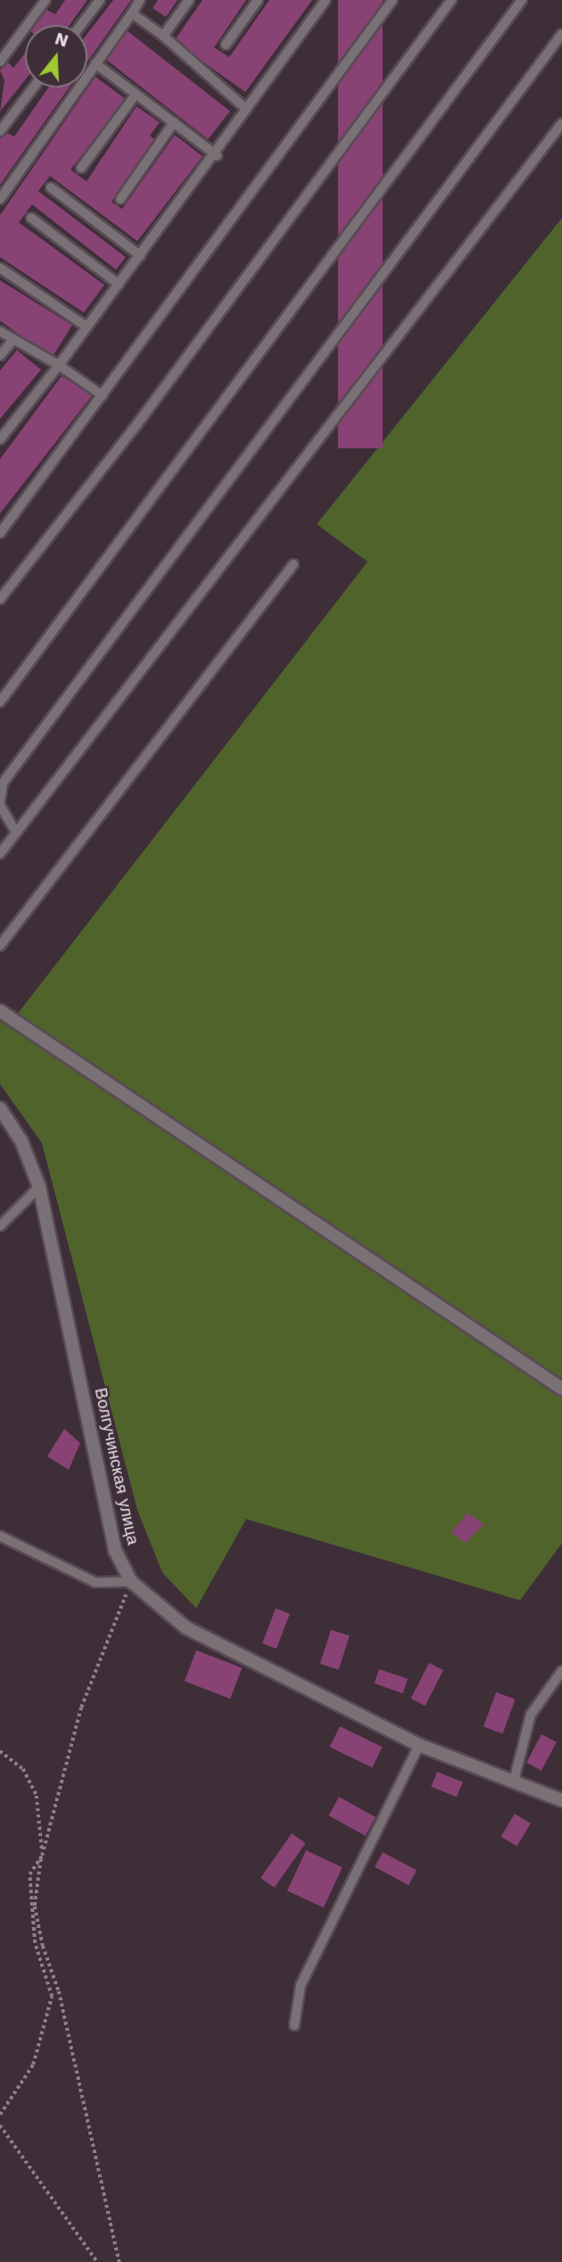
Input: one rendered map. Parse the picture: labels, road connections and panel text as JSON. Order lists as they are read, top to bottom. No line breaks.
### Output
{"streets":{"street":["Волгучинская улица"]},"north":"top"}
